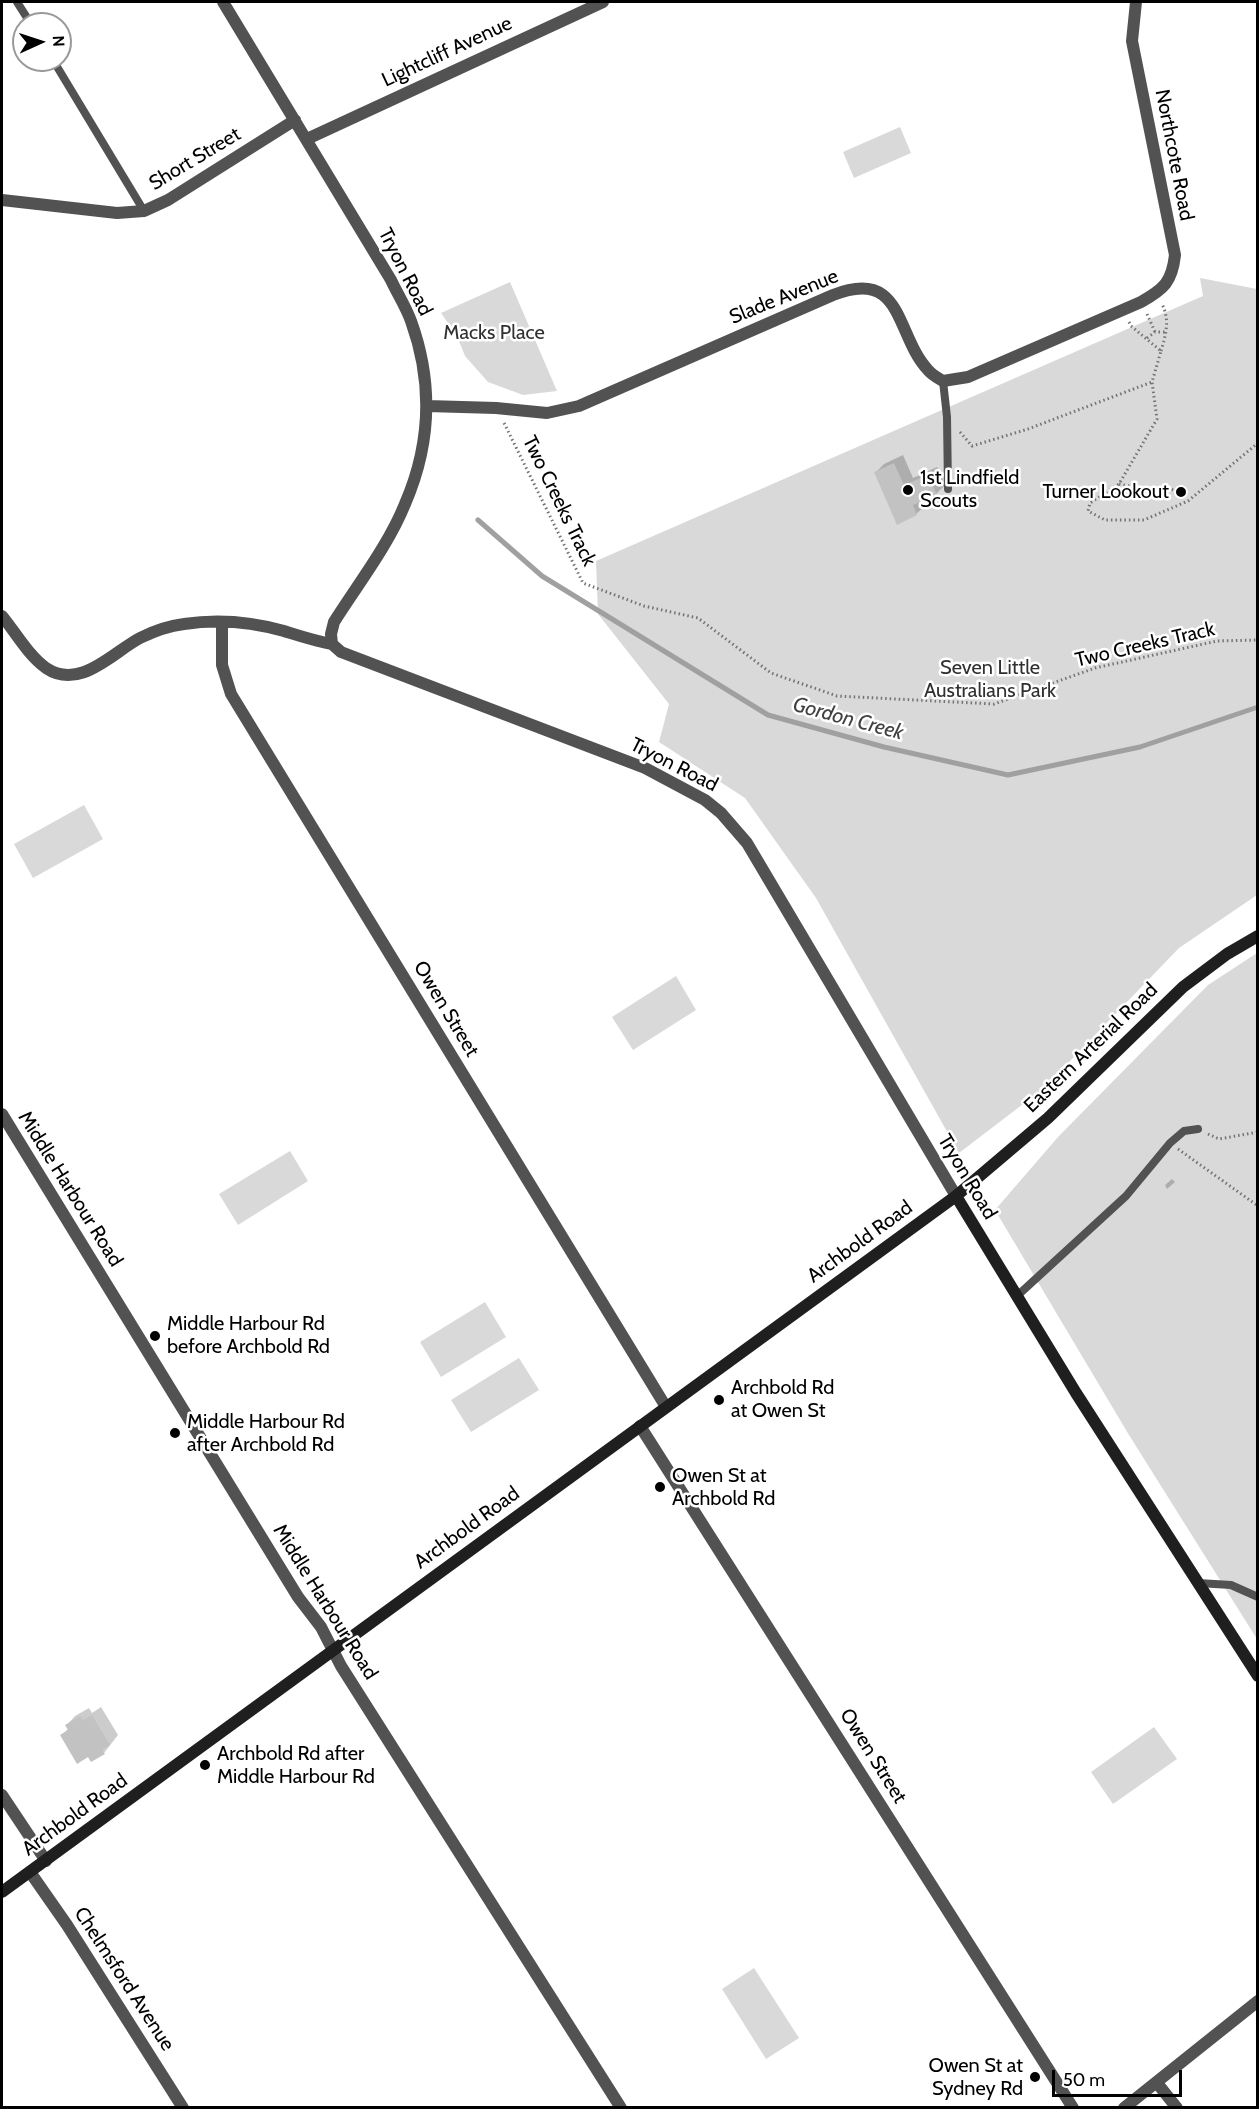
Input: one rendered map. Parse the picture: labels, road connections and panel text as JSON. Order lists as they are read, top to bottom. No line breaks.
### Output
{"streets":{"main road":["Tryon Road","Eastern Arterial Road","Archbold Road"],"street":["Lightcliff Avenue","Northcote Road","Short Street","Slade Avenue","Owen Street","Middle Harbour Road","Chelmsford Avenue"],"path":["Two Creeks Track"]},"crossings":[["Lightcliff Avenue","Tryon Road"],["Short Street","Tryon Road"],["Tryon Road","Slade Avenue"],["Tryon Road","Eastern Arterial Road"],["Tryon Road","Archbold Road"],["Slade Avenue","Two Creeks Track"],["Owen Street","Archbold Road"],["Eastern Arterial Road","Archbold Road"],["Middle Harbour Road","Archbold Road"],["Archbold Road","Chelmsford Avenue"]],"water":["Gordon Creek"],"parks":["Macks Place","Seven Little Australians Park"],"places":["1st Lindfield Scouts","Turner Lookout","Middle Harbour Rd before Archbold Rd","Archbold Rd at Owen St","Middle Harbour Rd after Archbold Rd","Owen St at Archbold Rd","Archbold Rd after Middle Harbour Rd","Owen St at Sydney Rd"],"scale_bar":"50 m","north":"right"}
